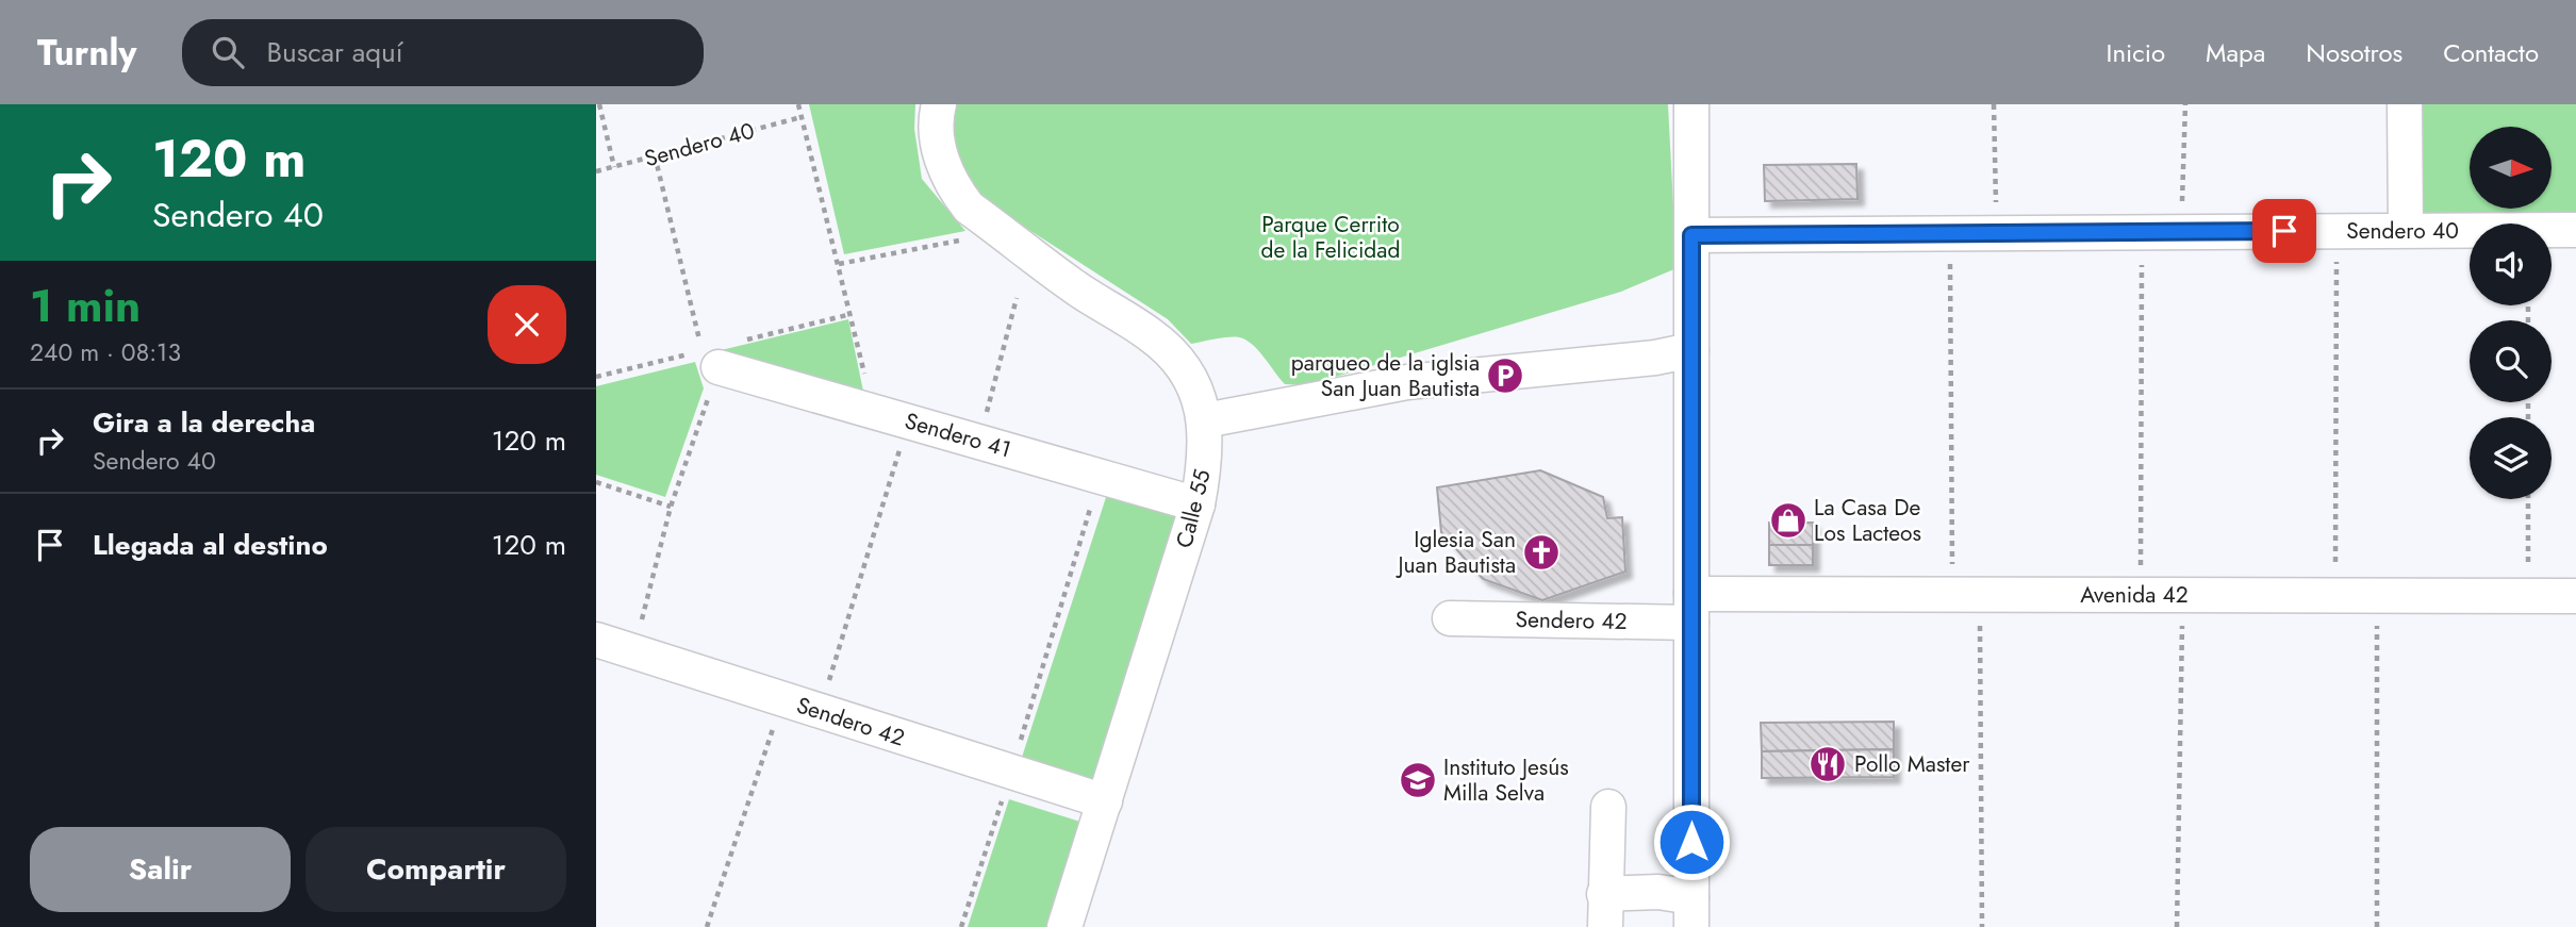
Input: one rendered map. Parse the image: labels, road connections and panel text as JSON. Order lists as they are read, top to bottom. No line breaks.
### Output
{"streets":{"street":["Sendero 40","Sendero 41","Calle 55","Avenida 42","Sendero 42"]},"crossings":[["Sendero 41","Calle 55"],["Calle 55","Sendero 42"],["Avenida 42","Sendero 42"]],"parks":["Parque Cerrito de la Felicidad"],"places":{"parking":["parqueo de la iglsia San Juan Bautista"],"shop":["La Casa De Los Lacteos"],"church":["Iglesia San Juan Bautista"],"restaurant":["Pollo Master"],"school or university":["Instituto Jesús Milla Selva"]},"north":"right","page":{"header":"Turnly","search":"Buscar aquí","nav":["Inicio","Mapa","Nosotros","Contacto"],"turn":["120 m","Sendero 40"],"heading":["1 min","240 m · 08:13"],"list":[{"name":"Gira a la derecha","note":"Sendero 40","value":"120 m"},{"name":"Llegada al destino","value":"120 m"}],"buttons":["Salir","Compartir"]}}
